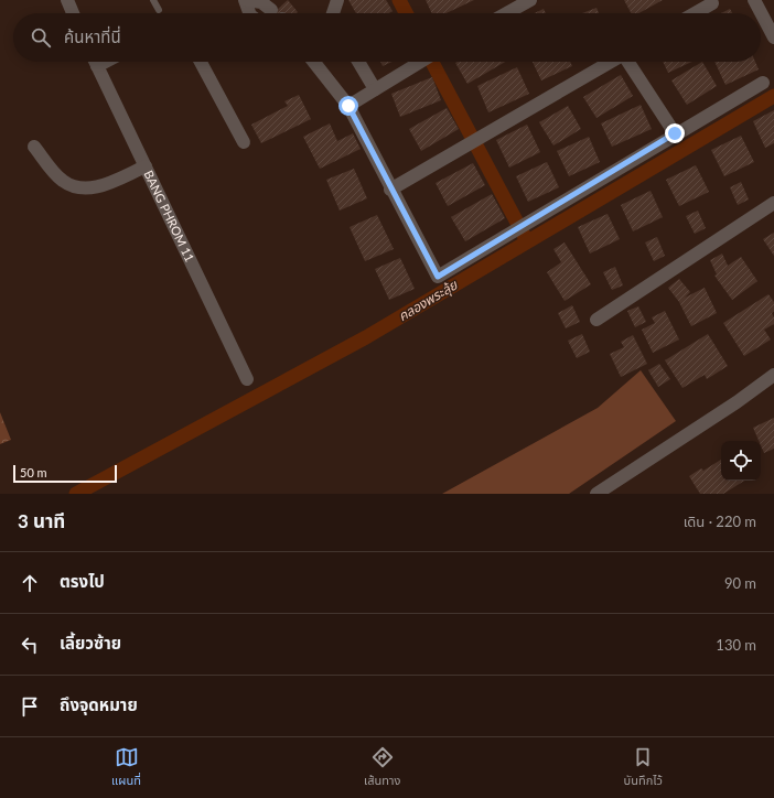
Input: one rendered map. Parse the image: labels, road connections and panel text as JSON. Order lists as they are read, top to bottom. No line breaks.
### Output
{"streets":{"street":["BANG PHROM 11"]},"water":["คลองพระลุ้ย"],"scale_bar":"50 m","page":{"search":"ค้นหาที่นี่","scale":"50 m","heading":["3 นาที","เดิน · 220 m"],"list":[["ตรงไป","90 m"],["เลี้ยวซ้าย","130 m"],"ถึงจุดหมาย"],"nav":["แผนที่","เส้นทาง","บันทึกไว้"]}}
